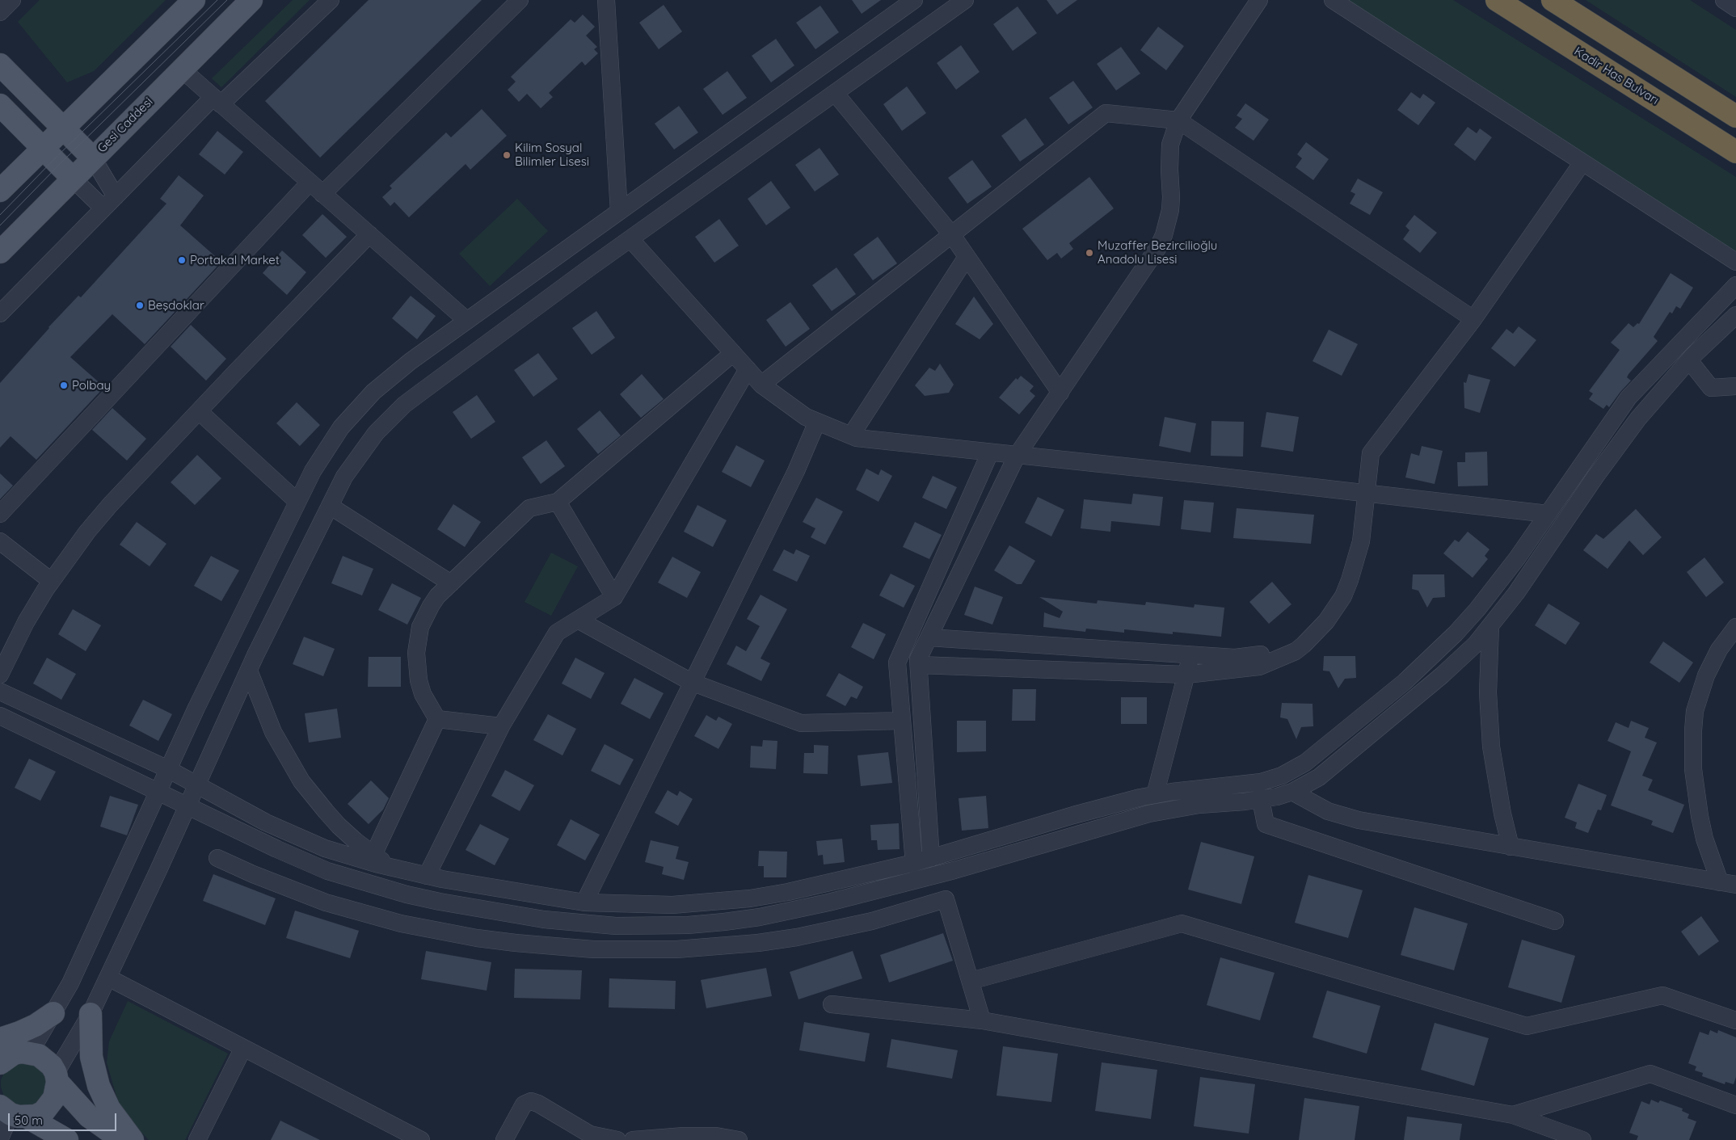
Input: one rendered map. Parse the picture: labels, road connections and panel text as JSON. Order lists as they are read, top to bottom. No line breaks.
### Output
{"streets":{"highway":["Kadir Has Bulvarı"],"main road":["Gesi Caddesi"]},"places":["Kilim Sosyal Bilimler Lisesi","Muzaffer Bezircilioğlu Anadolu Lisesi","Portakal Market","Beşdoklar","Polbay"],"scale_bar":"50 m"}
